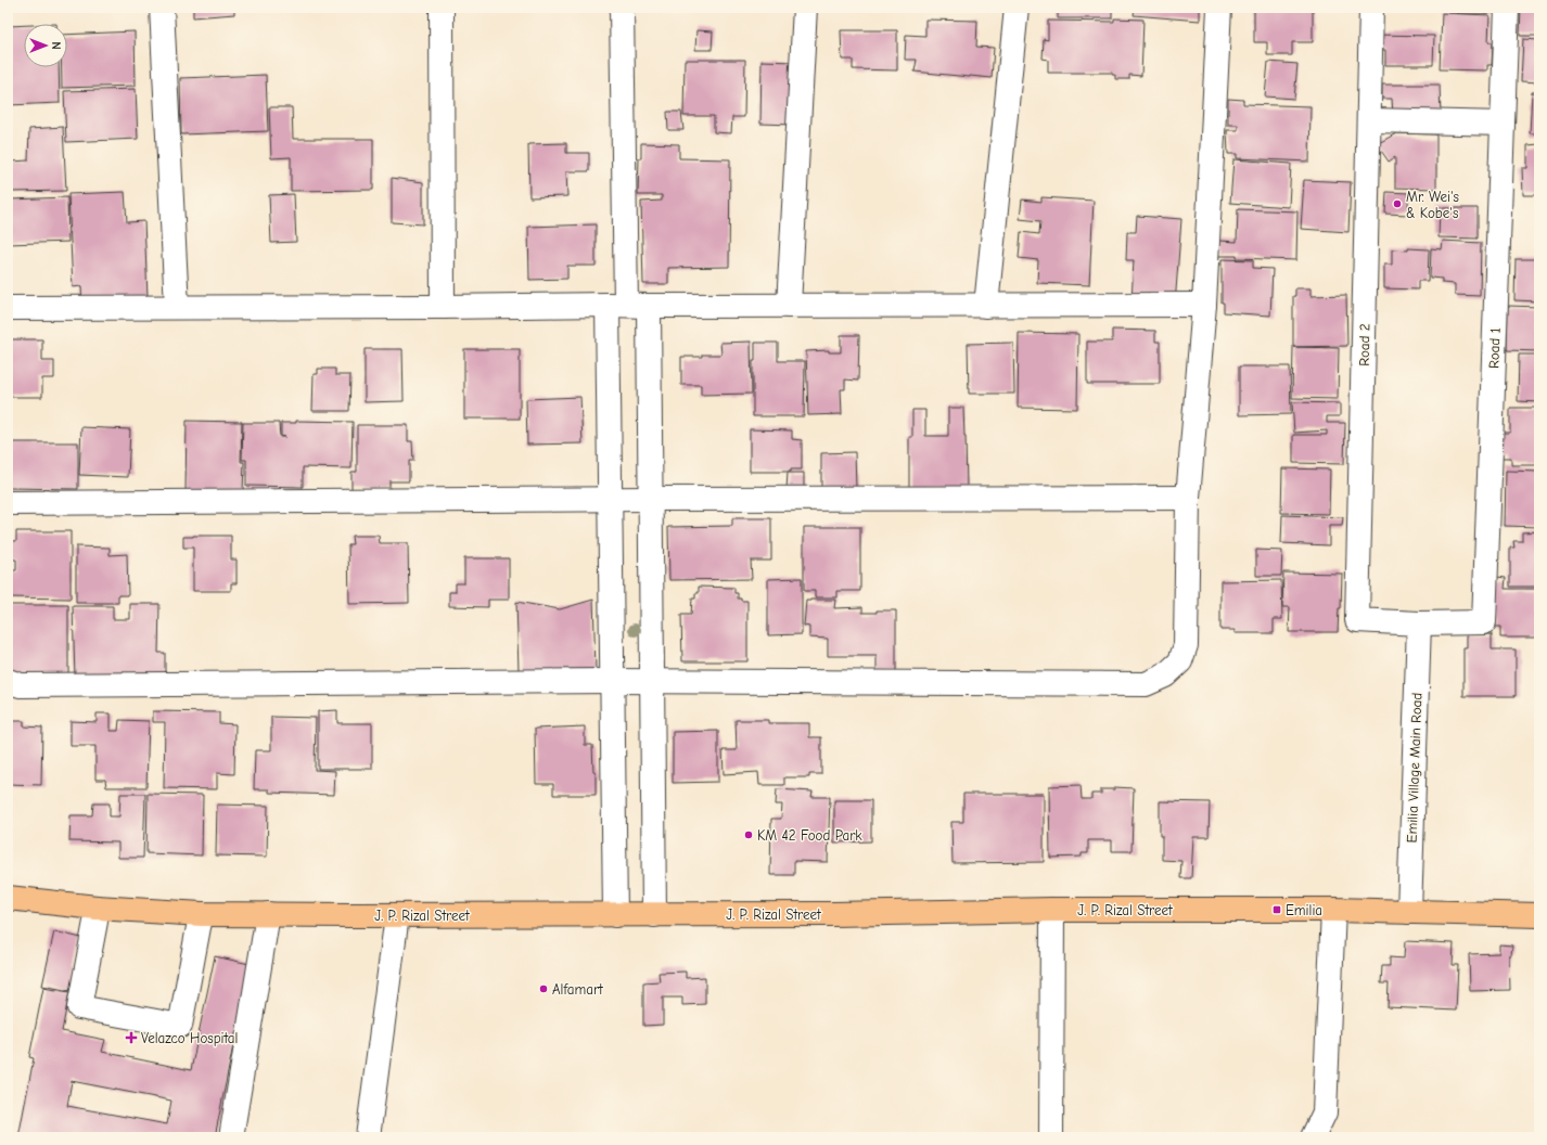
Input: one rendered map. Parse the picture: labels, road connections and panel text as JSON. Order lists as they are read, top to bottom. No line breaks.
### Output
{"streets":{"main road":["J. P. Rizal Street"],"street":["Road 2","Road 1","Emilia Village Main Road"]},"crossings":[["Road 2","Road 1"],["Road 2","Emilia Village Main Road"],["Road 1","Emilia Village Main Road"],["Emilia Village Main Road","J. P. Rizal Street"]],"places":{"other":["Mr. Wei's & Kobe's","KM 42 Food Park","Alfamart"],"transit":["Emilia"],"health":["Velazco Hospital"]},"north":"right"}
